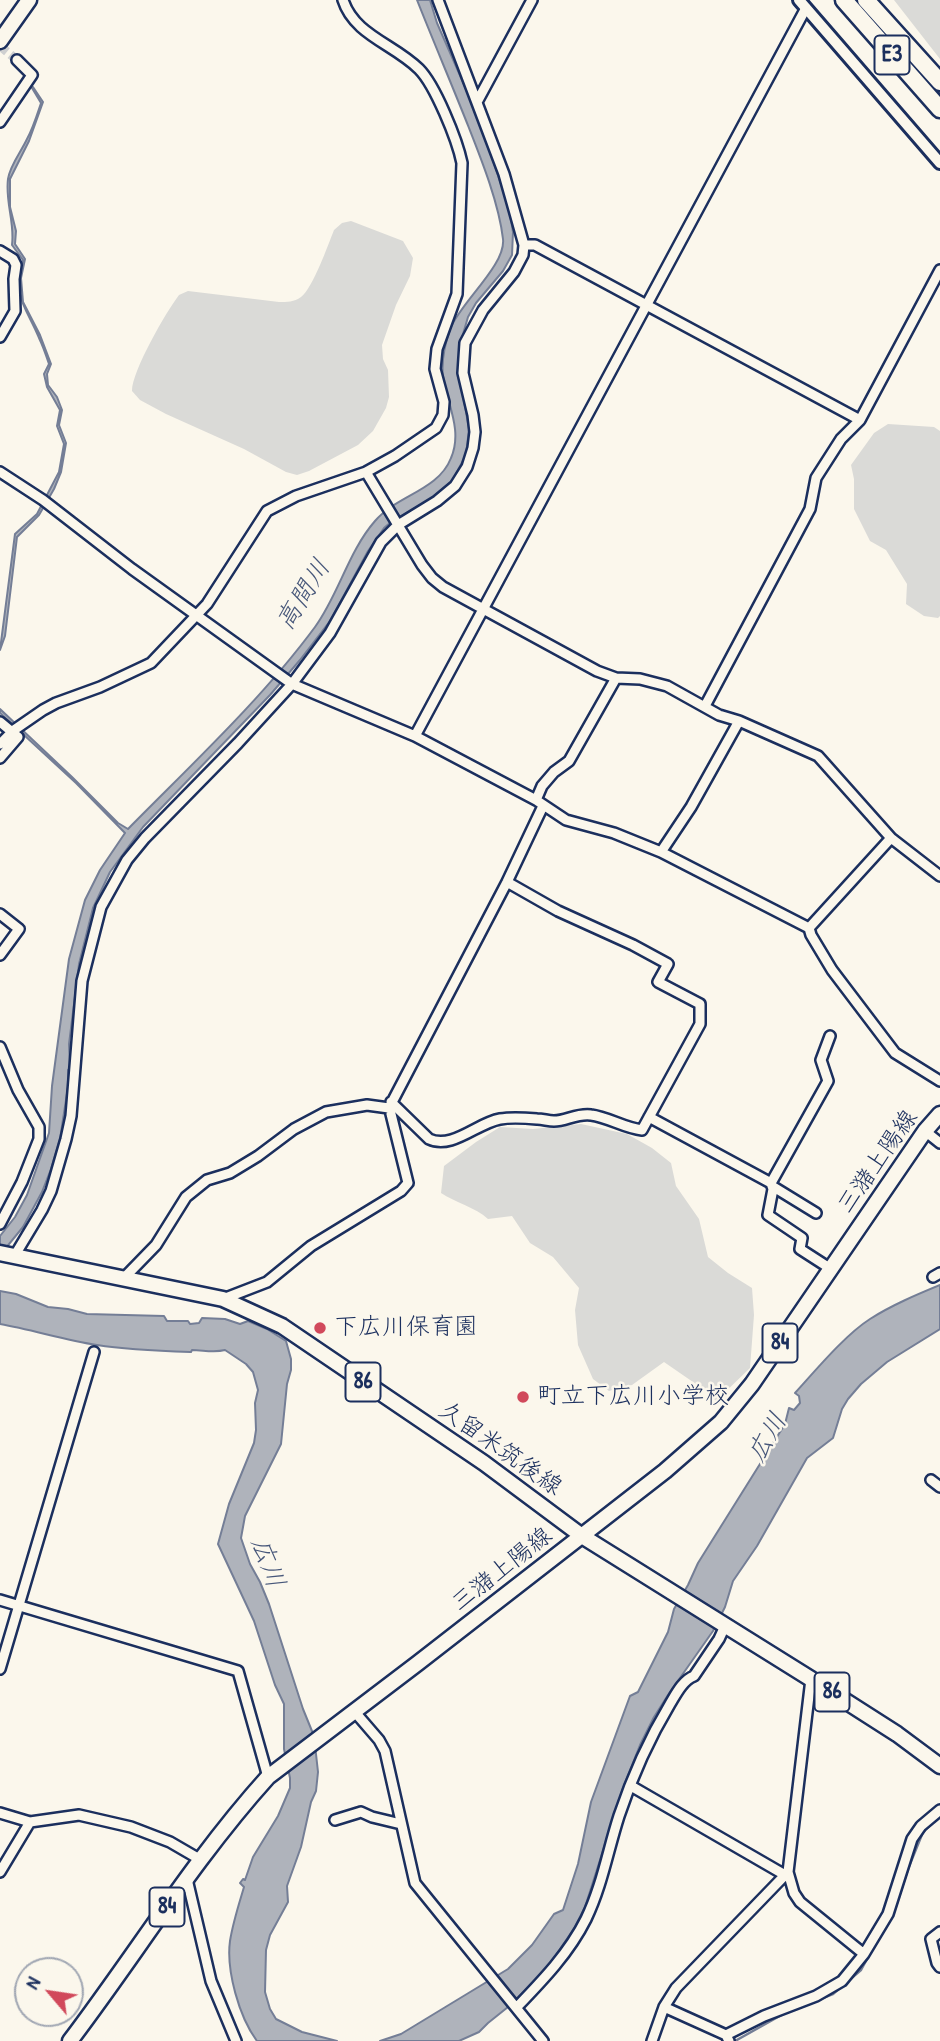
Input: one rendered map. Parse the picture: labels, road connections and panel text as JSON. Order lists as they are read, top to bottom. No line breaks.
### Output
{"streets":{"highway":["E3"],"main road":["三潴上陽線","84","86","久留米筑後線"]},"crossings":[["三潴上陽線","久留米筑後線"]],"water":["高間川","広川"],"places":["下広川保育園","町立下広川小学校"],"north":"top left"}
